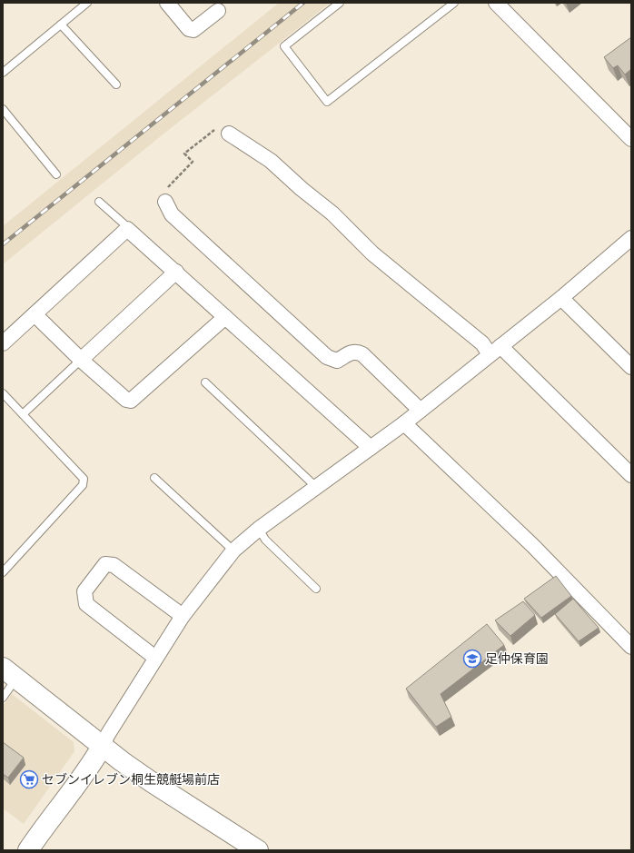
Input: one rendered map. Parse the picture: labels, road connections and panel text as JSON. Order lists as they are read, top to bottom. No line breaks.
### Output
{"places":{"school or university":["足仲保育園"],"supermarket":["セブンイレブン桐生競艇場前店"]}}
